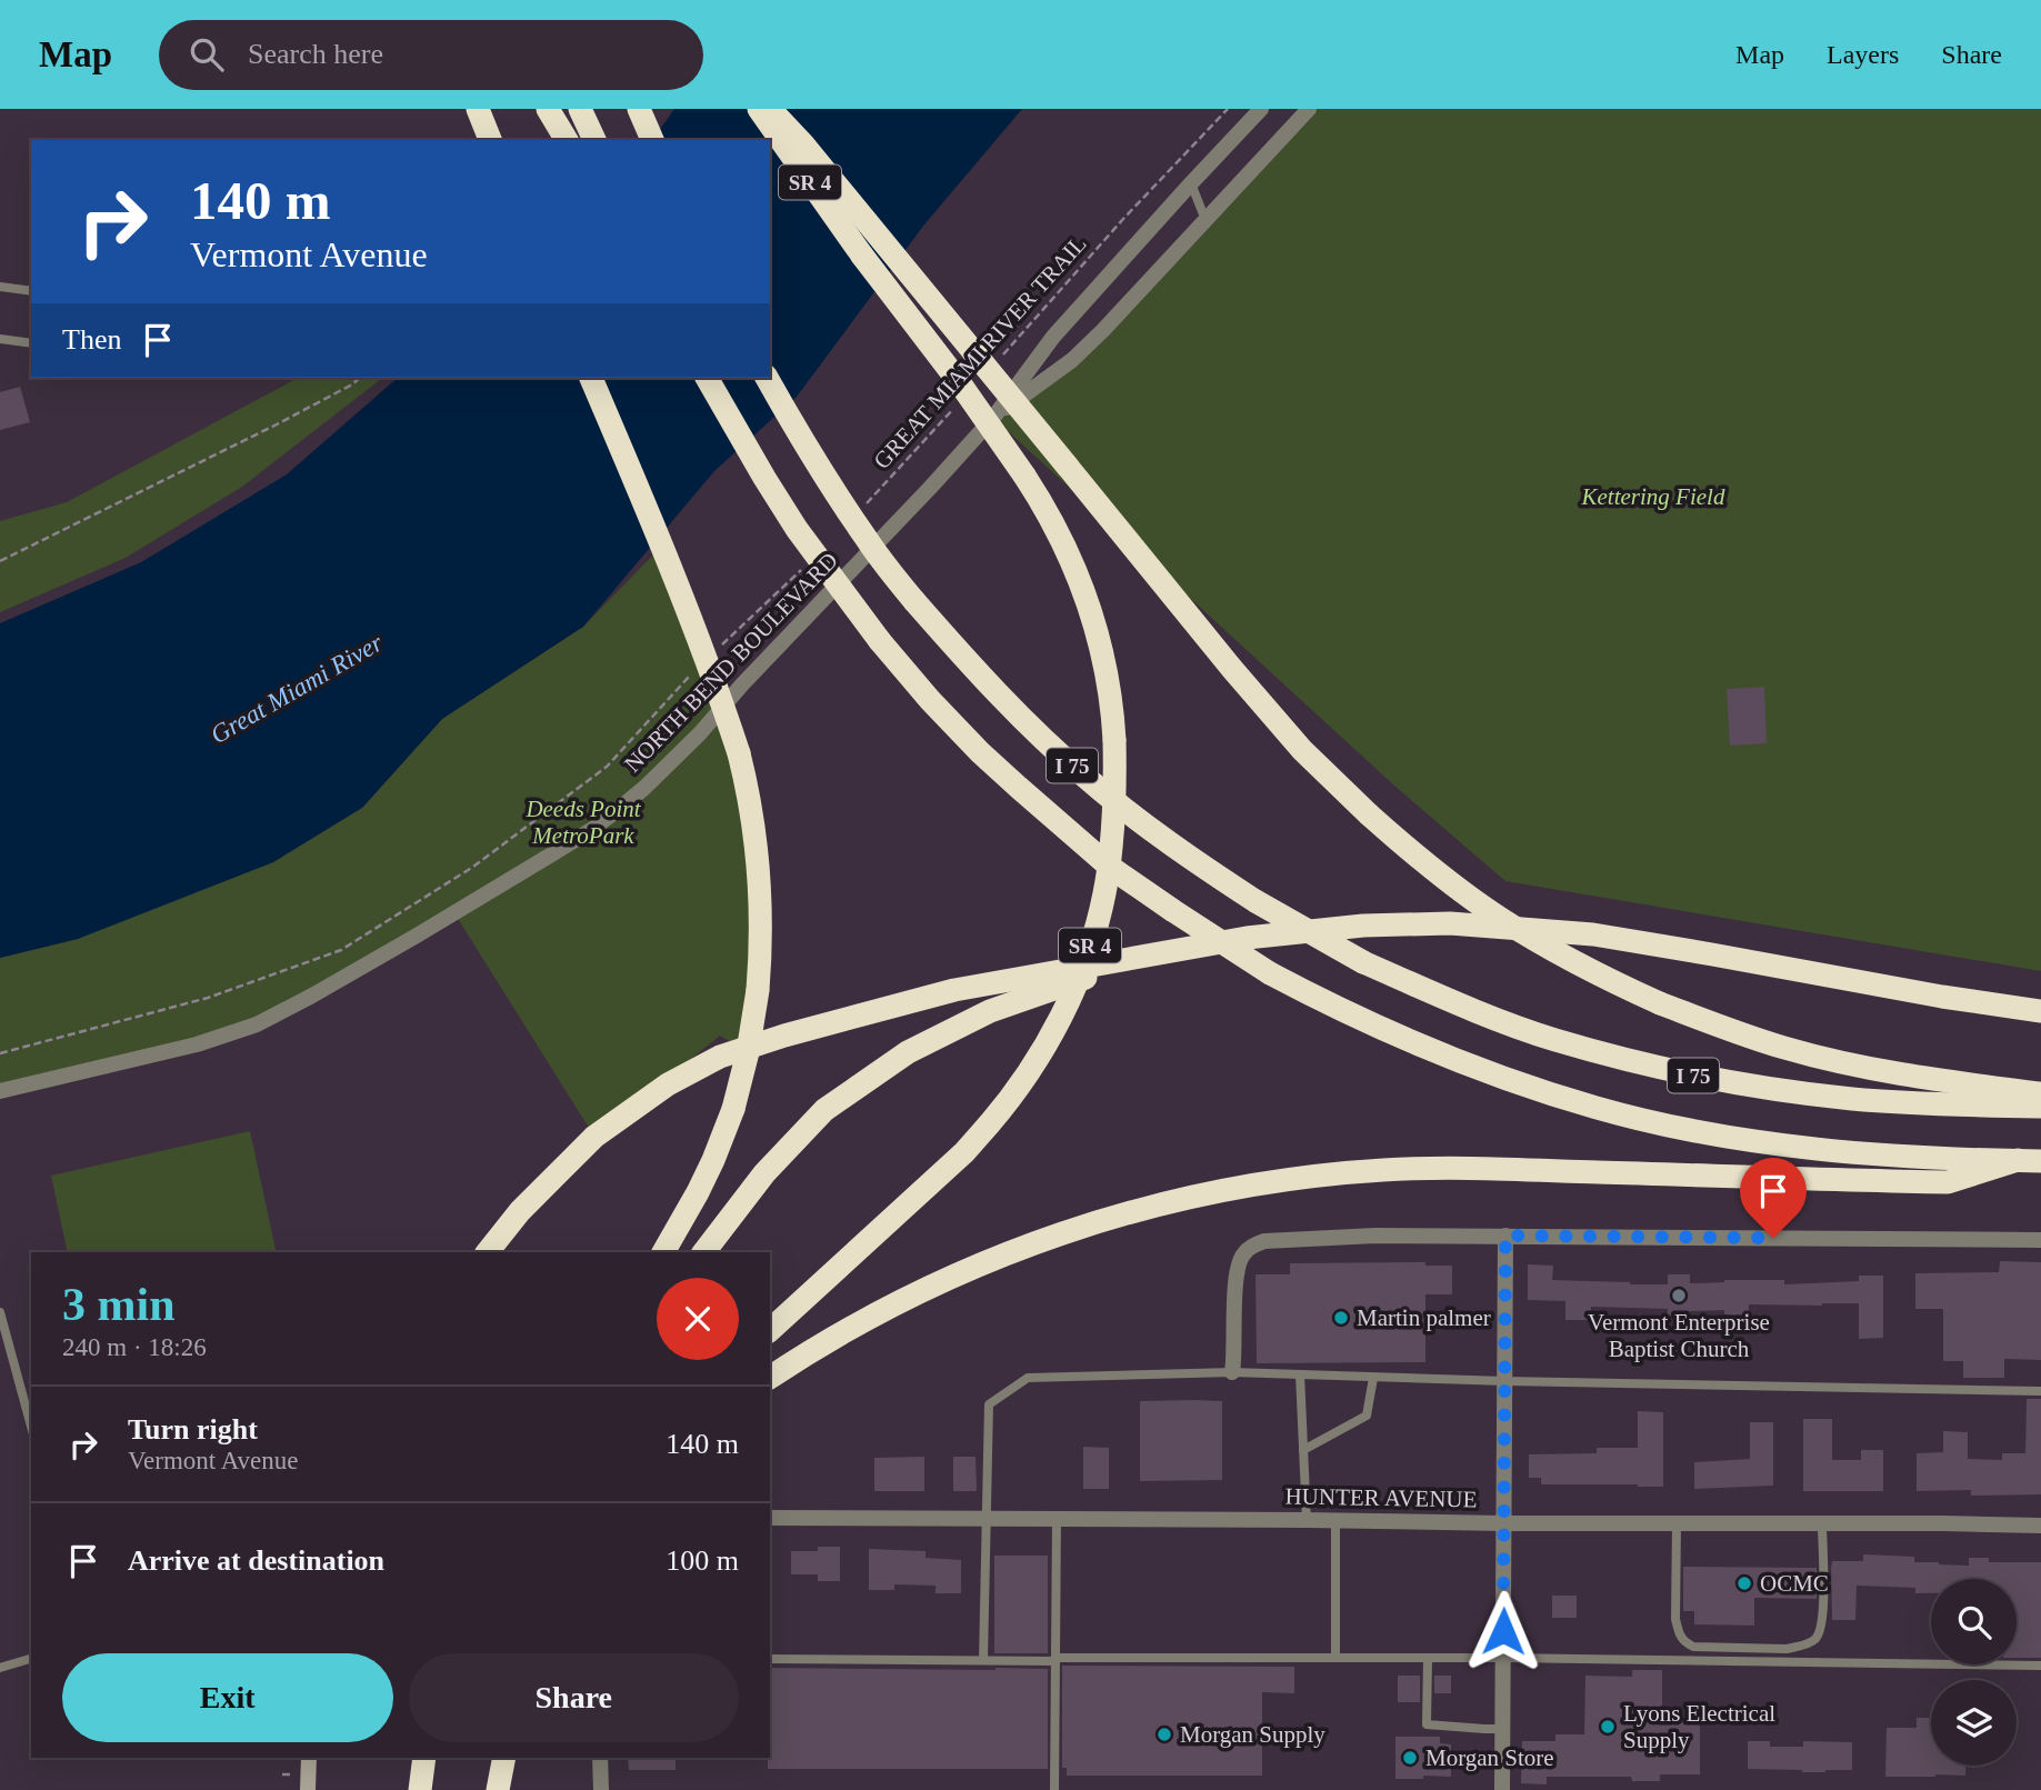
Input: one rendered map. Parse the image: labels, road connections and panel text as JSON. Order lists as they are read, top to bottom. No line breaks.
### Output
{"streets":{"highway":["SR 4","I 75"],"street":["NORTH BEND BOULEVARD","HUNTER AVENUE"],"path":["GREAT MIAMI RIVER TRAIL"]},"water":["Great Miami River"],"parks":["Kettering Field","Deeds Point MetroPark"],"places":["Vermont Enterprise Baptist Church","Martin palmer","OCMC","Lyons Electrical Supply","Morgan Supply","Morgan Store"],"page":{"header":"Map","search":"Search here","nav":["Map","Layers","Share"],"turn":["140 m","Vermont Avenue"],"then":"Then","heading":["3 min","240 m · 18:26"],"list":[{"name":"Turn right","note":"Vermont Avenue","value":"140 m"},{"name":"Arrive at destination","value":"100 m"}],"buttons":["Exit","Share"]}}
